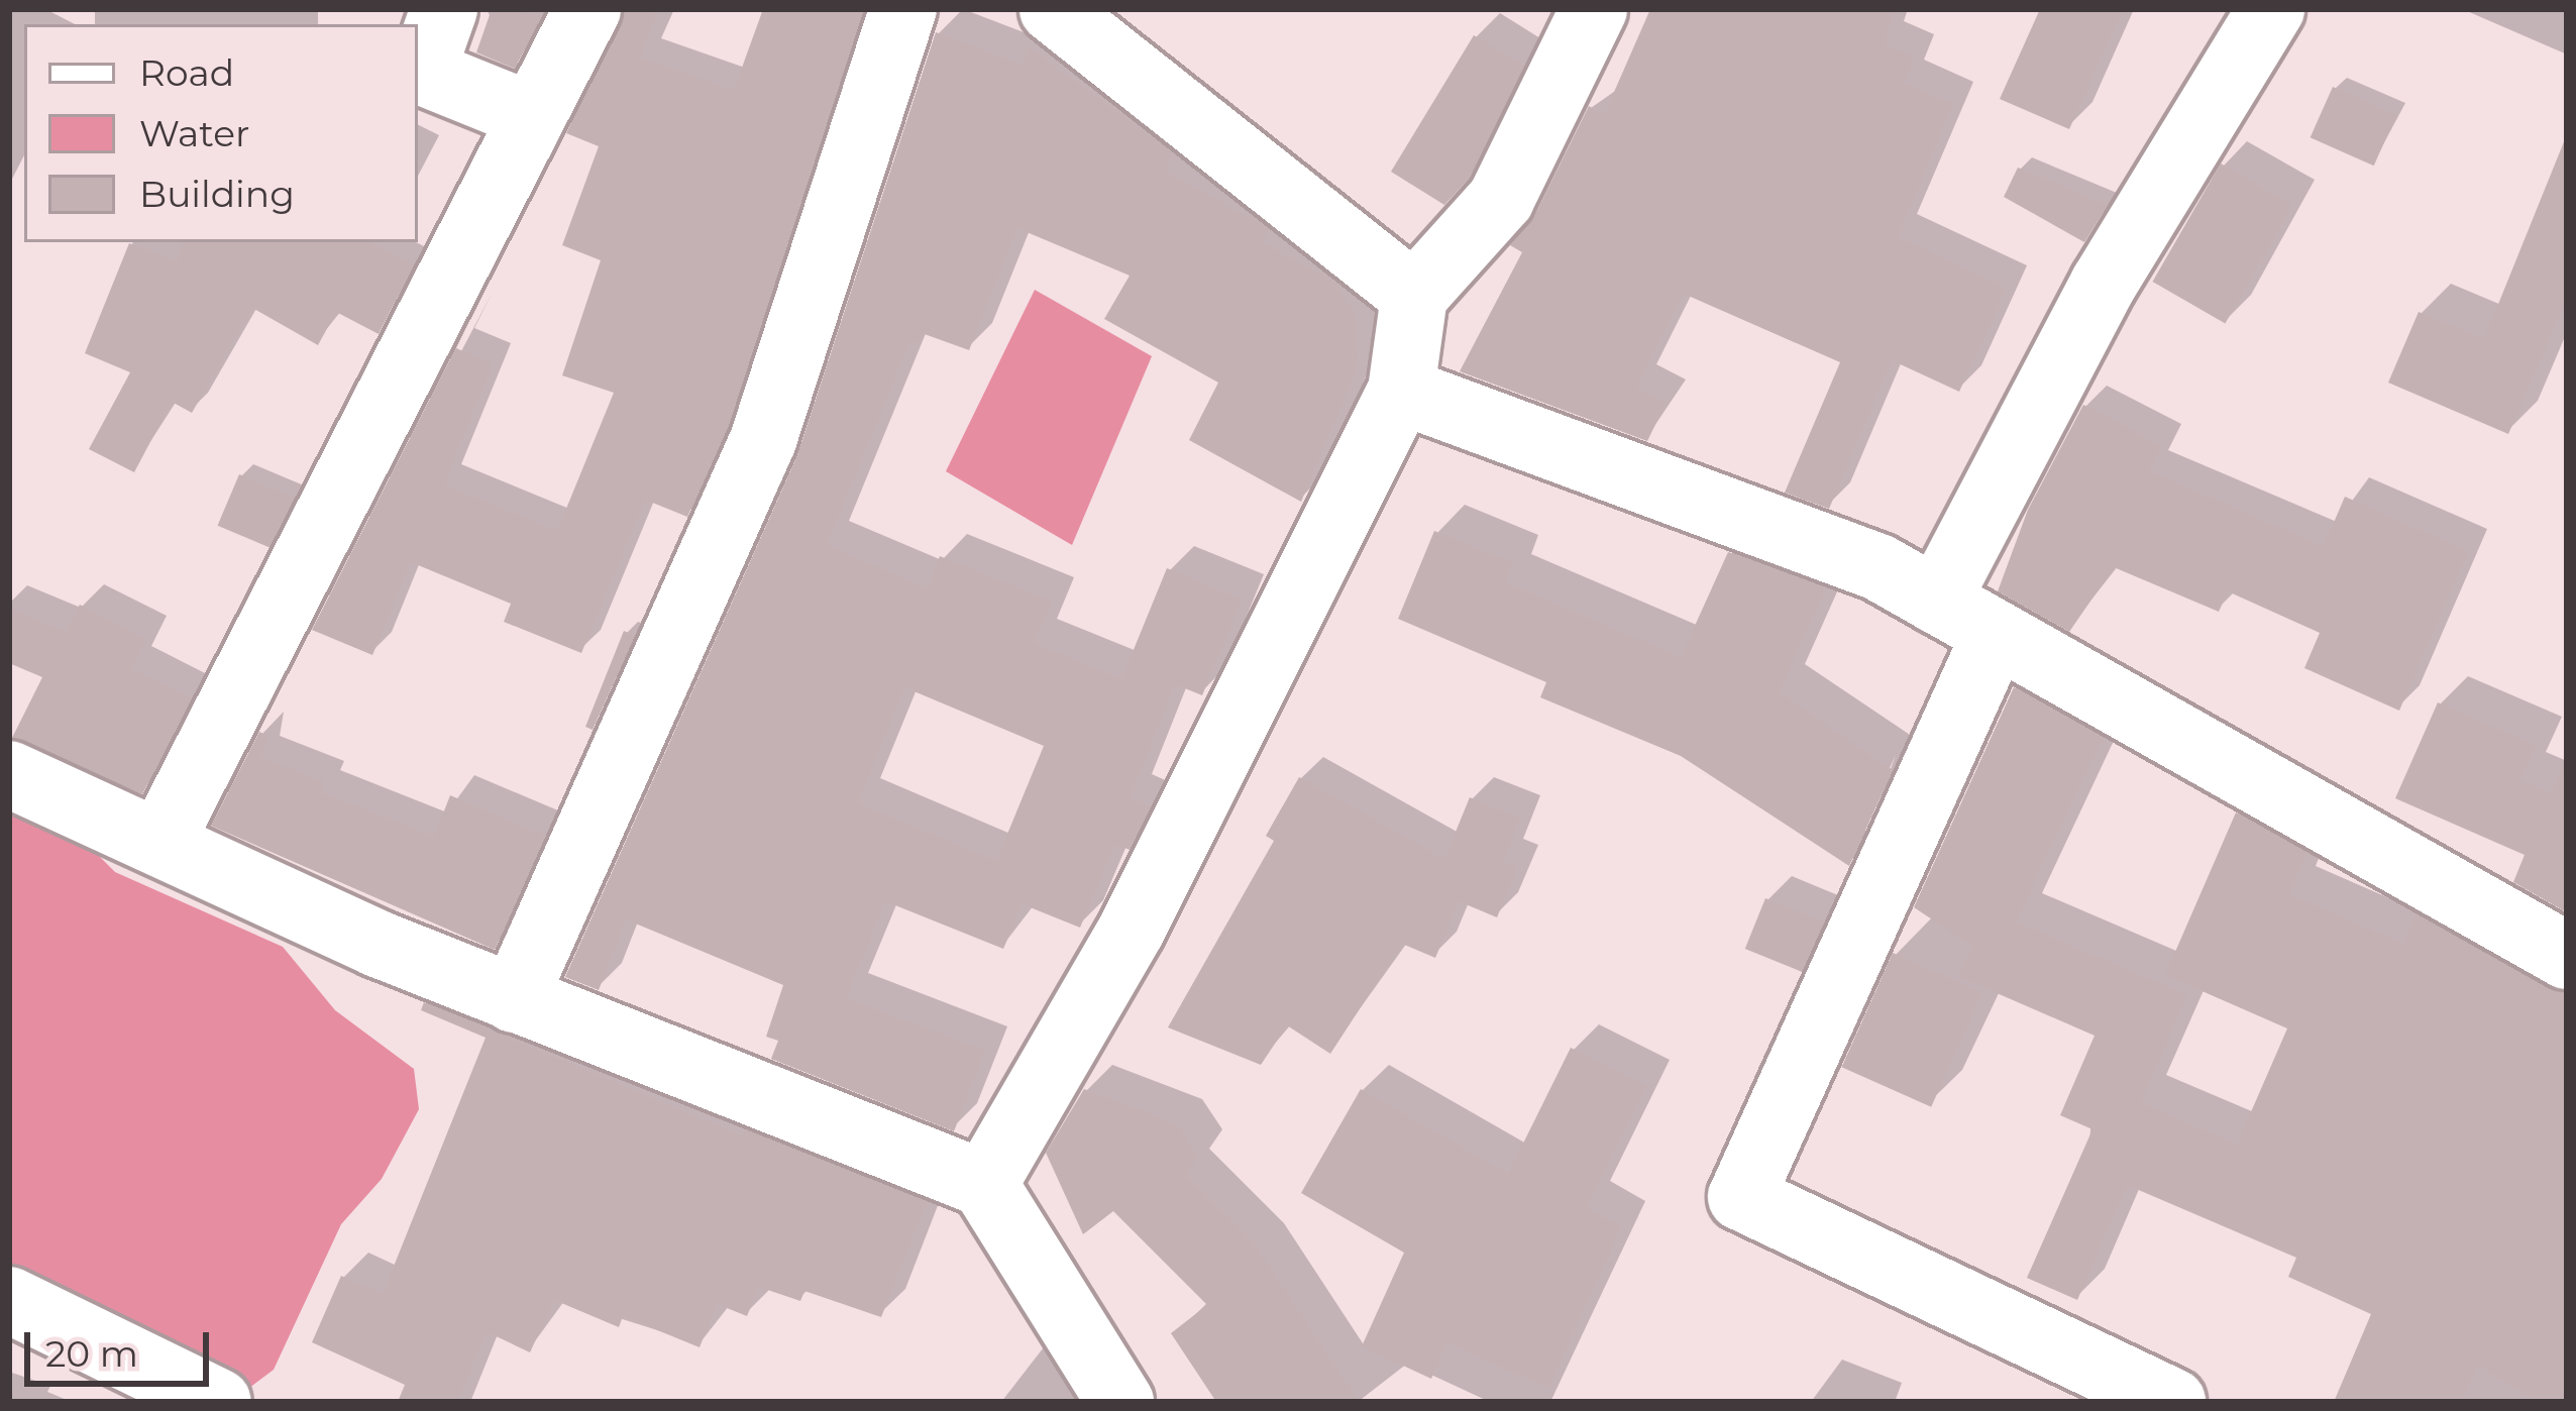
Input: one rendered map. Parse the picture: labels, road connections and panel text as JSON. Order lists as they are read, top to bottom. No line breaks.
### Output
{"legend":["Road","Water","Building"],"scale_bar":"20 m"}
